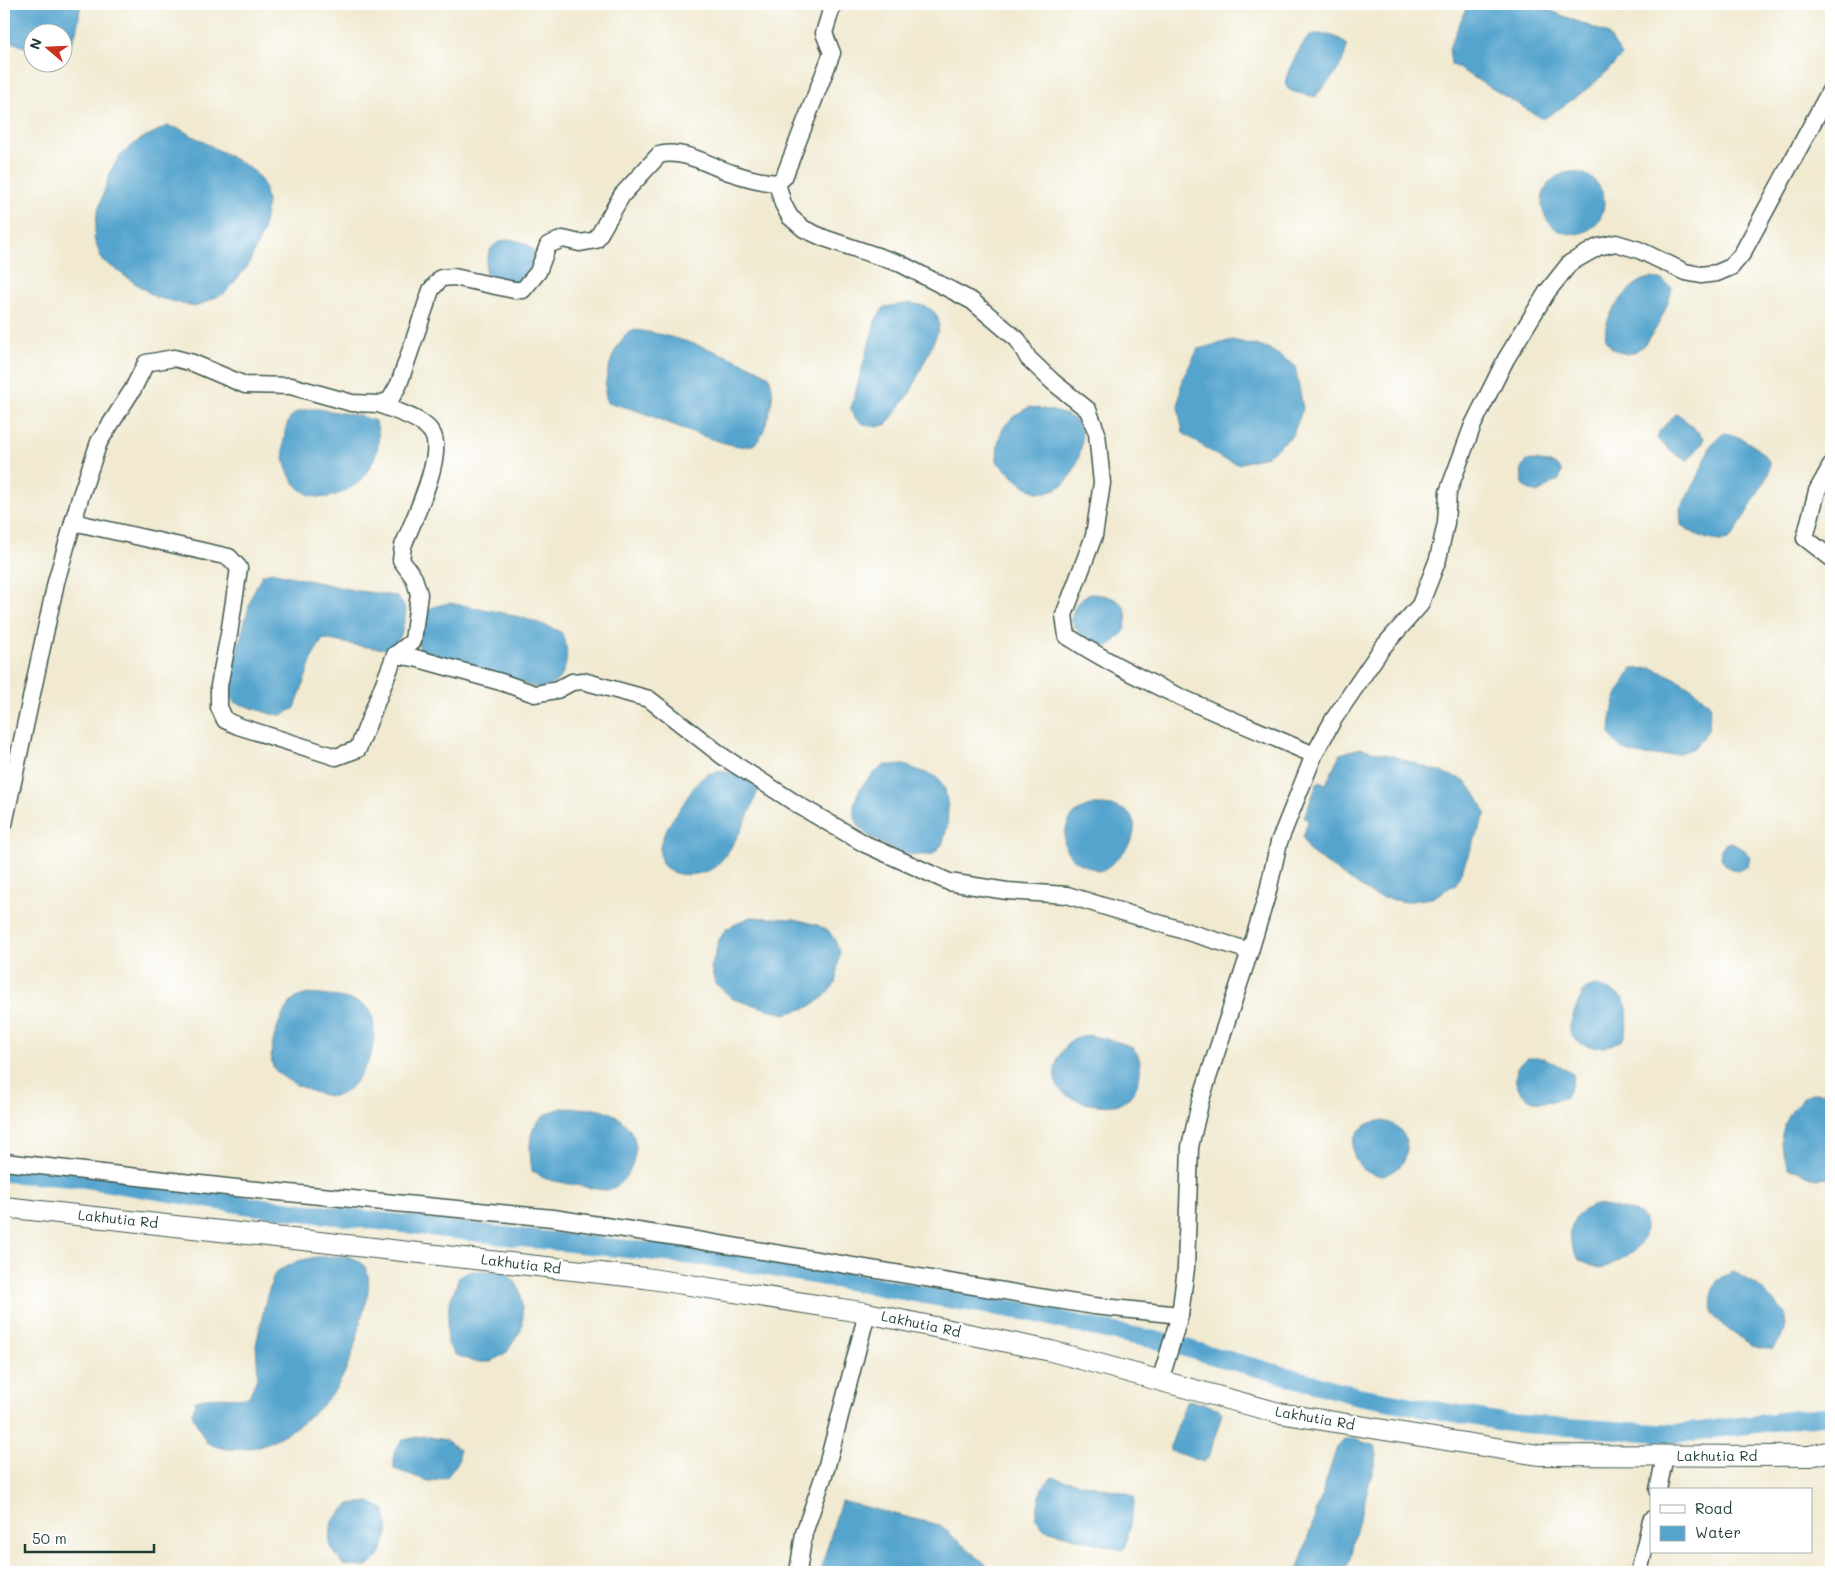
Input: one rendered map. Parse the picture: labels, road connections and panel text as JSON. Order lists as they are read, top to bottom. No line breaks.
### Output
{"streets":{"street":["Lakhutia Rd"]},"legend":["Road","Water"],"scale_bar":"50 m","north":"left"}
